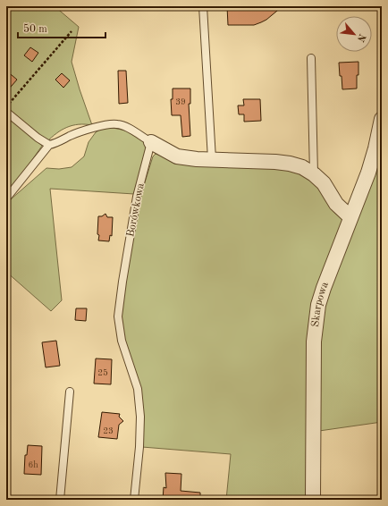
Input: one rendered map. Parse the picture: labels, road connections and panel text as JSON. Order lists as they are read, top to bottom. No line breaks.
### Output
{"streets":{"street":["Skarpowa"],"lane":["Borówkowa"]},"house_numbers":["39","25","23","6h"],"scale_bar":"50 m","north":"bottom right"}
